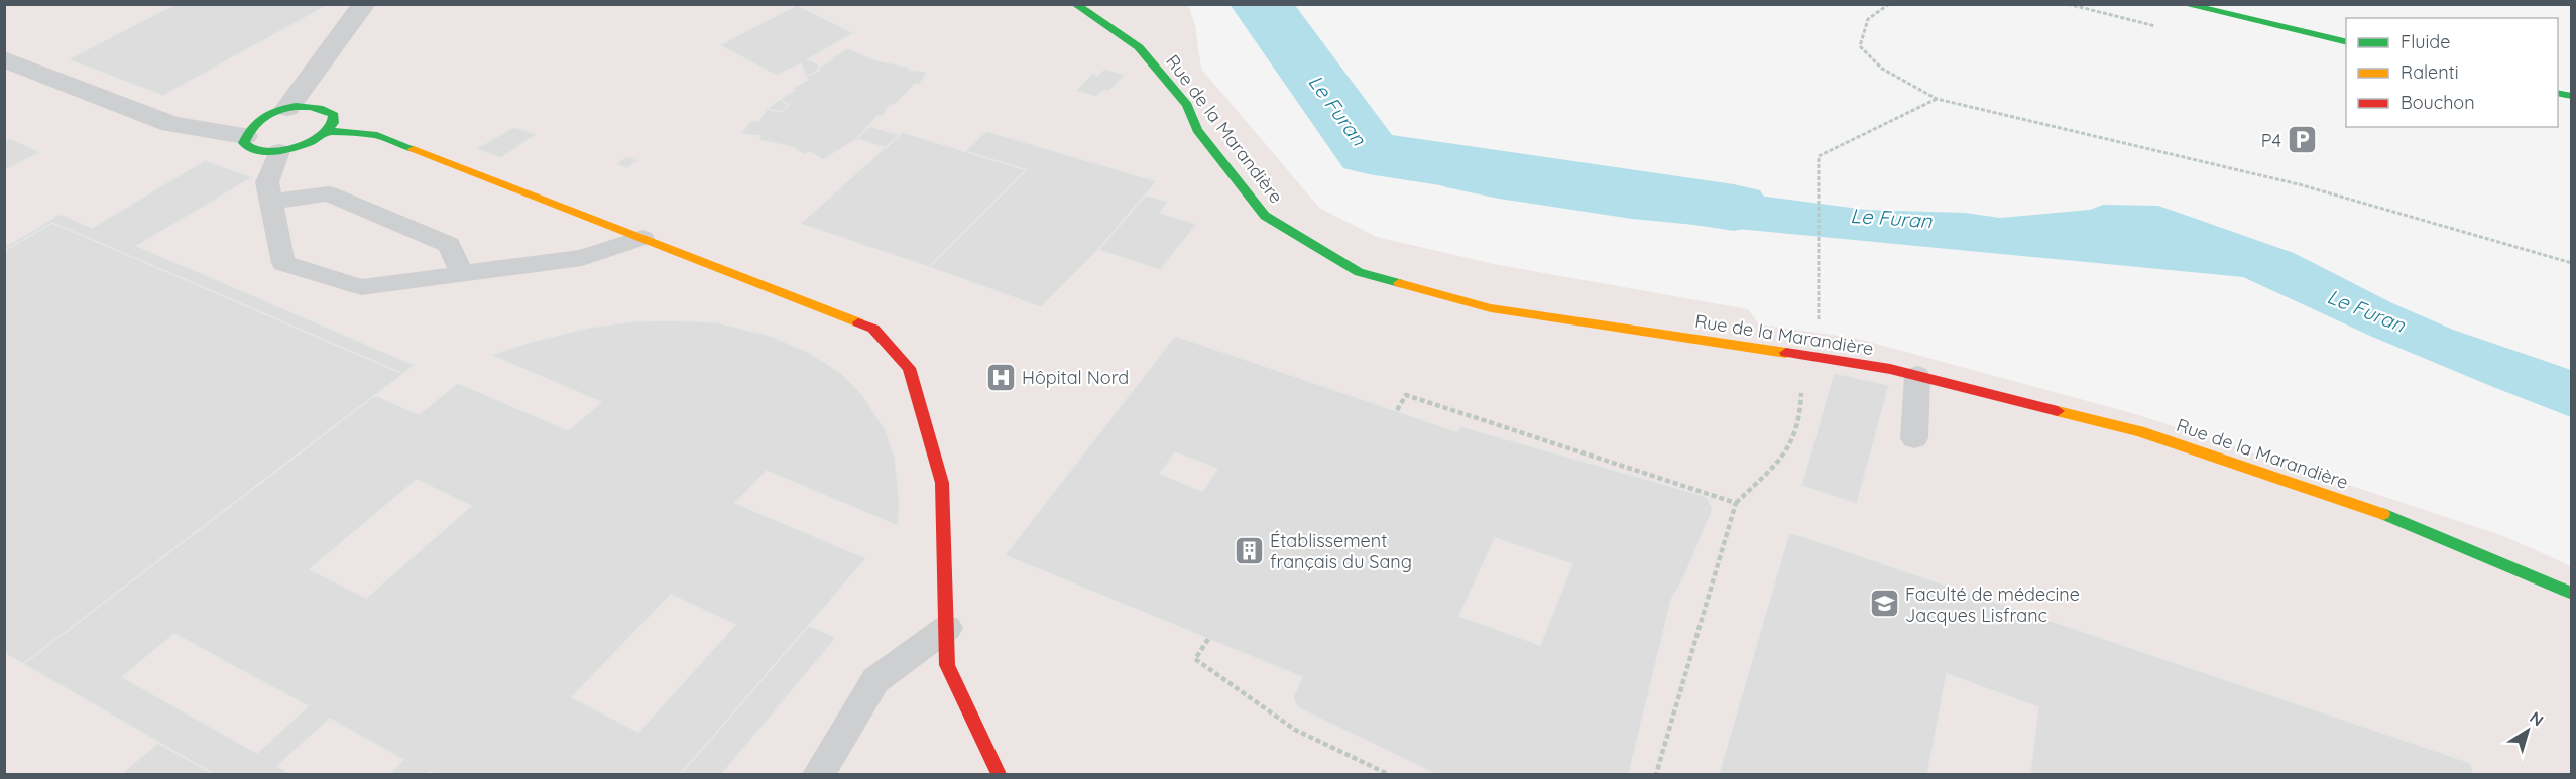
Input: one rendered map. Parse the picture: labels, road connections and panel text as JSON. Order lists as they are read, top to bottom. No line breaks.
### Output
{"streets":{"street":["Rue de la Marandière"]},"water":["Le Furan"],"places":{"parking":["P4"],"hospital":["Hôpital Nord"],"building":["Établissement français du Sang"],"school or university":["Faculté de médecine Jacques Lisfranc"]},"legend":["Fluide","Ralenti","Bouchon"],"north":"top right"}
